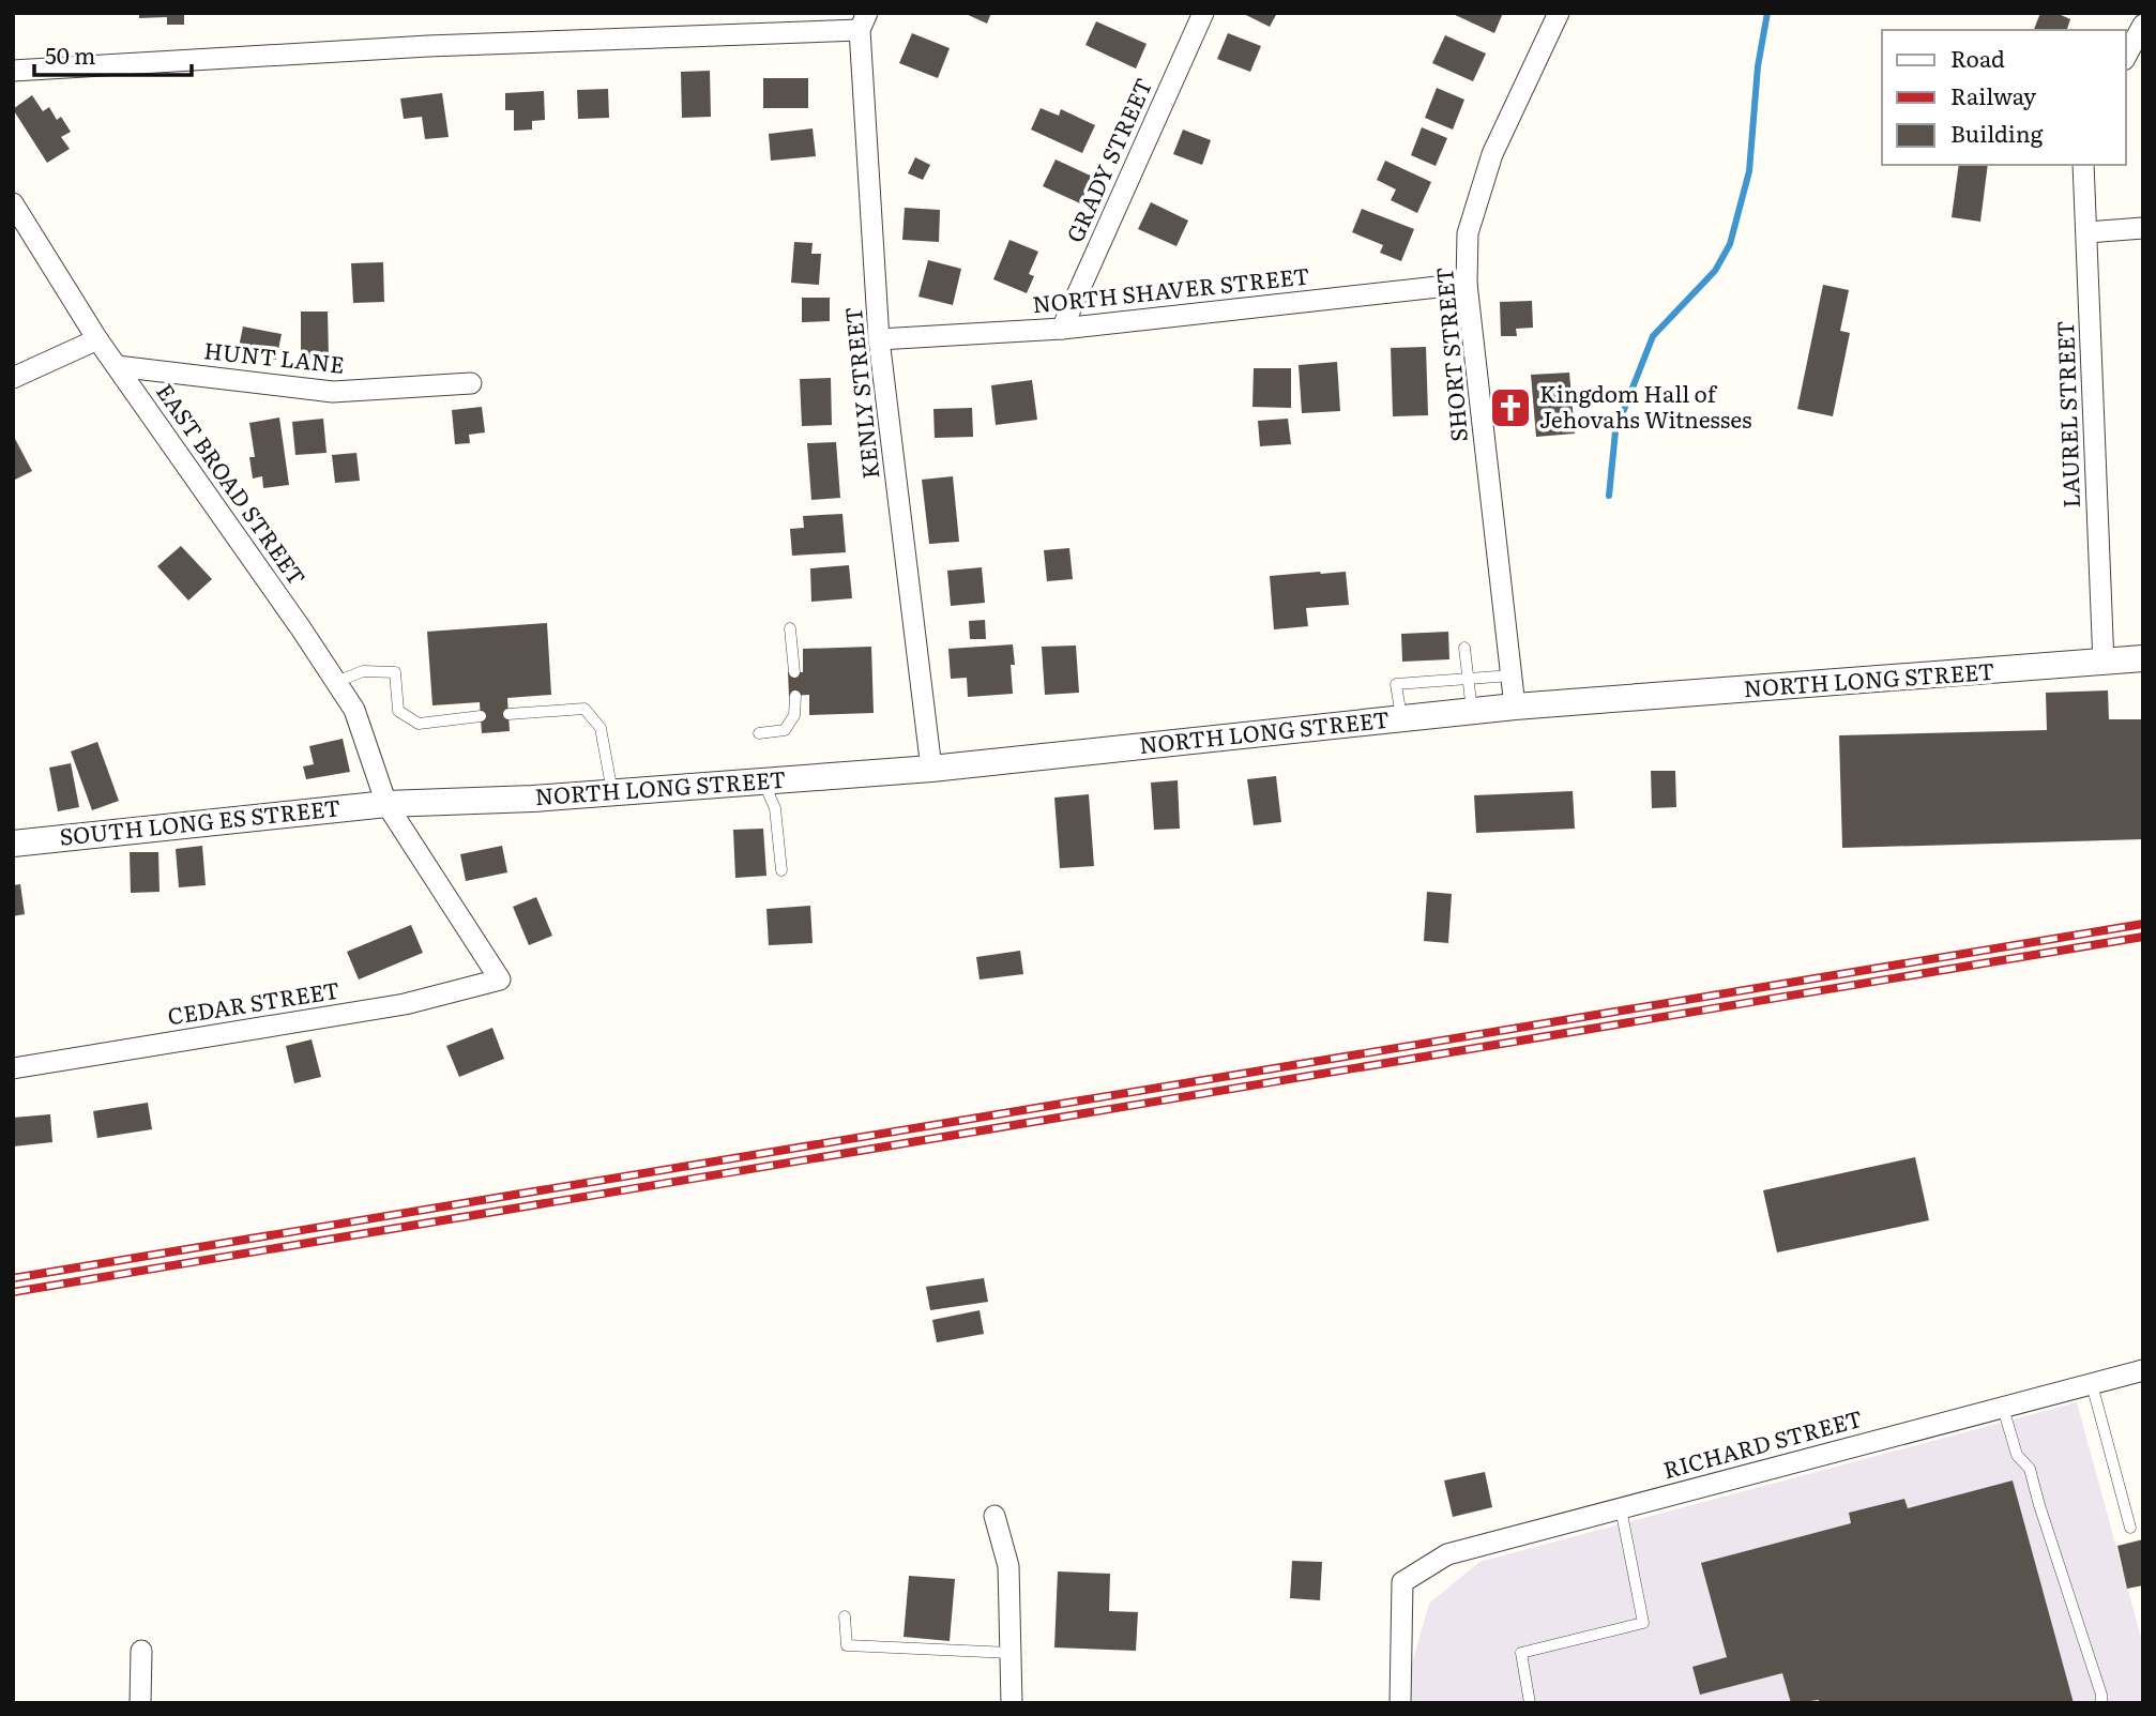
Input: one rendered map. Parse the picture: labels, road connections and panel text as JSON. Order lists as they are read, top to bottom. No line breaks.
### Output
{"streets":{"street":["GRADY STREET","NORTH SHAVER STREET","SHORT STREET","HUNT LANE","KENLY STREET","LAUREL STREET","EAST BROAD STREET","NORTH LONG STREET","SOUTH LONG ES STREET","CEDAR STREET","RICHARD STREET"]},"crossings":[["GRADY STREET","NORTH SHAVER STREET"],["NORTH SHAVER STREET","SHORT STREET"],["NORTH SHAVER STREET","KENLY STREET"],["SHORT STREET","NORTH LONG STREET"],["HUNT LANE","EAST BROAD STREET"],["KENLY STREET","NORTH LONG STREET"],["LAUREL STREET","NORTH LONG STREET"],["EAST BROAD STREET","NORTH LONG STREET"],["EAST BROAD STREET","SOUTH LONG ES STREET"],["EAST BROAD STREET","CEDAR STREET"],["NORTH LONG STREET","SOUTH LONG ES STREET"]],"places":{"church":["Kingdom Hall of Jehovahs Witnesses"]},"legend":["Road","Railway","Building"],"scale_bar":"50 m"}
